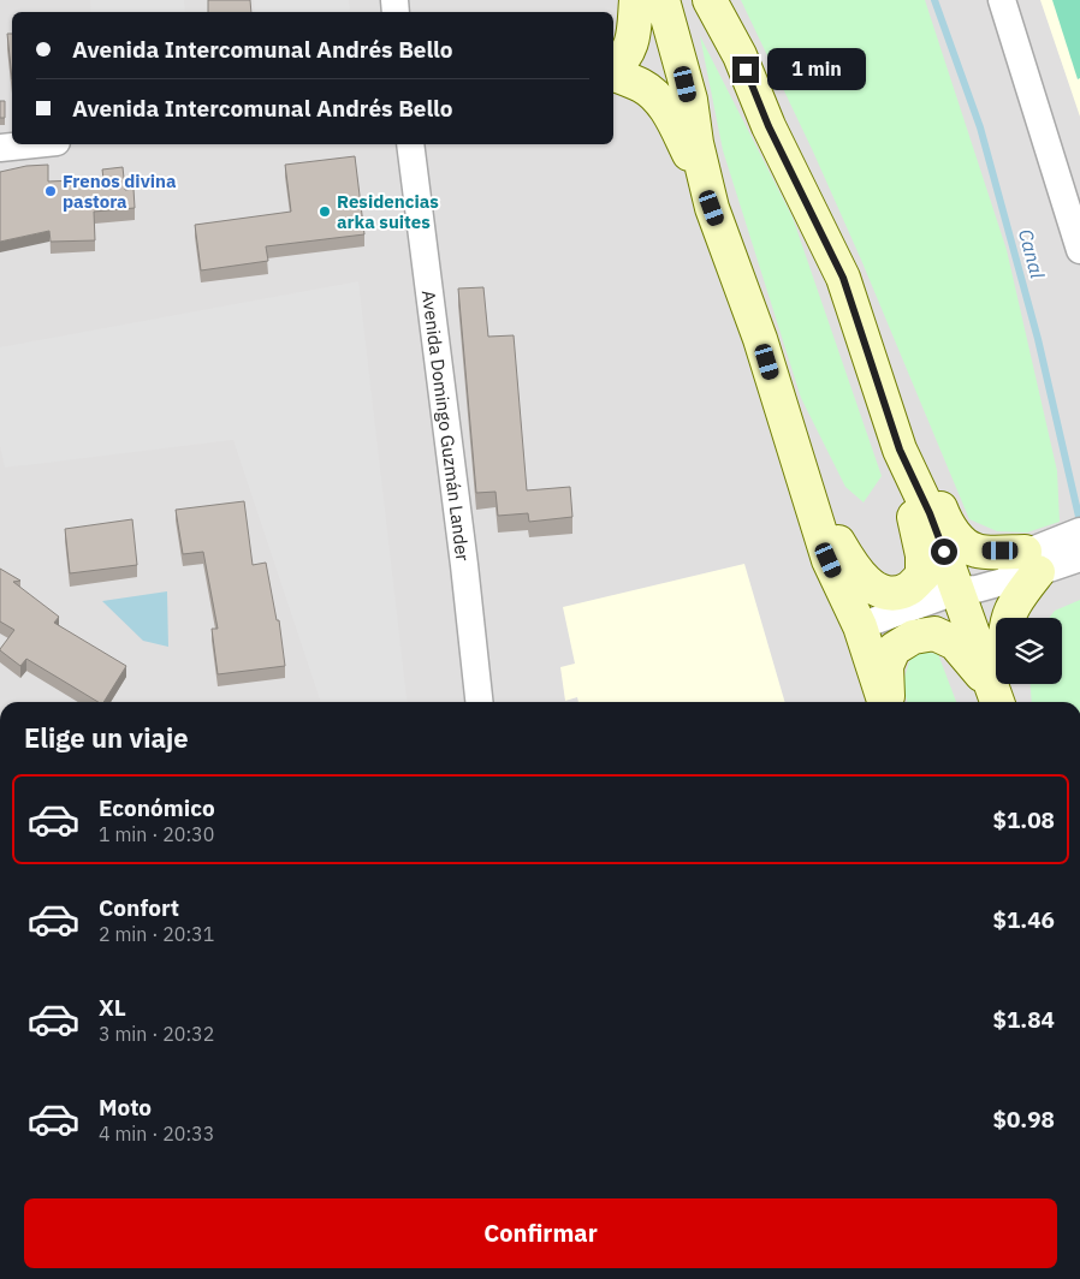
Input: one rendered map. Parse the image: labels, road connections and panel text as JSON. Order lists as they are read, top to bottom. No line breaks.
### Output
{"streets":{"street":["Avenida Domingo Guzmán Lander"]},"water":["Canal"],"places":["Frenos divina pastora","Residencias arka suites"],"page":{"banner":["Avenida Intercomunal Andrés Bello","Avenida Intercomunal Andrés Bello"],"bubble":"1 min","heading":"Elige un viaje","list":[{"name":"Económico","note":"1 min · 20:30","value":"$1.08"},{"name":"Confort","note":"2 min · 20:31","value":"$1.46"},{"name":"XL","note":"3 min · 20:32","value":"$1.84"},{"name":"Moto","note":"4 min · 20:33","value":"$0.98"}],"buttons":"Confirmar"}}
